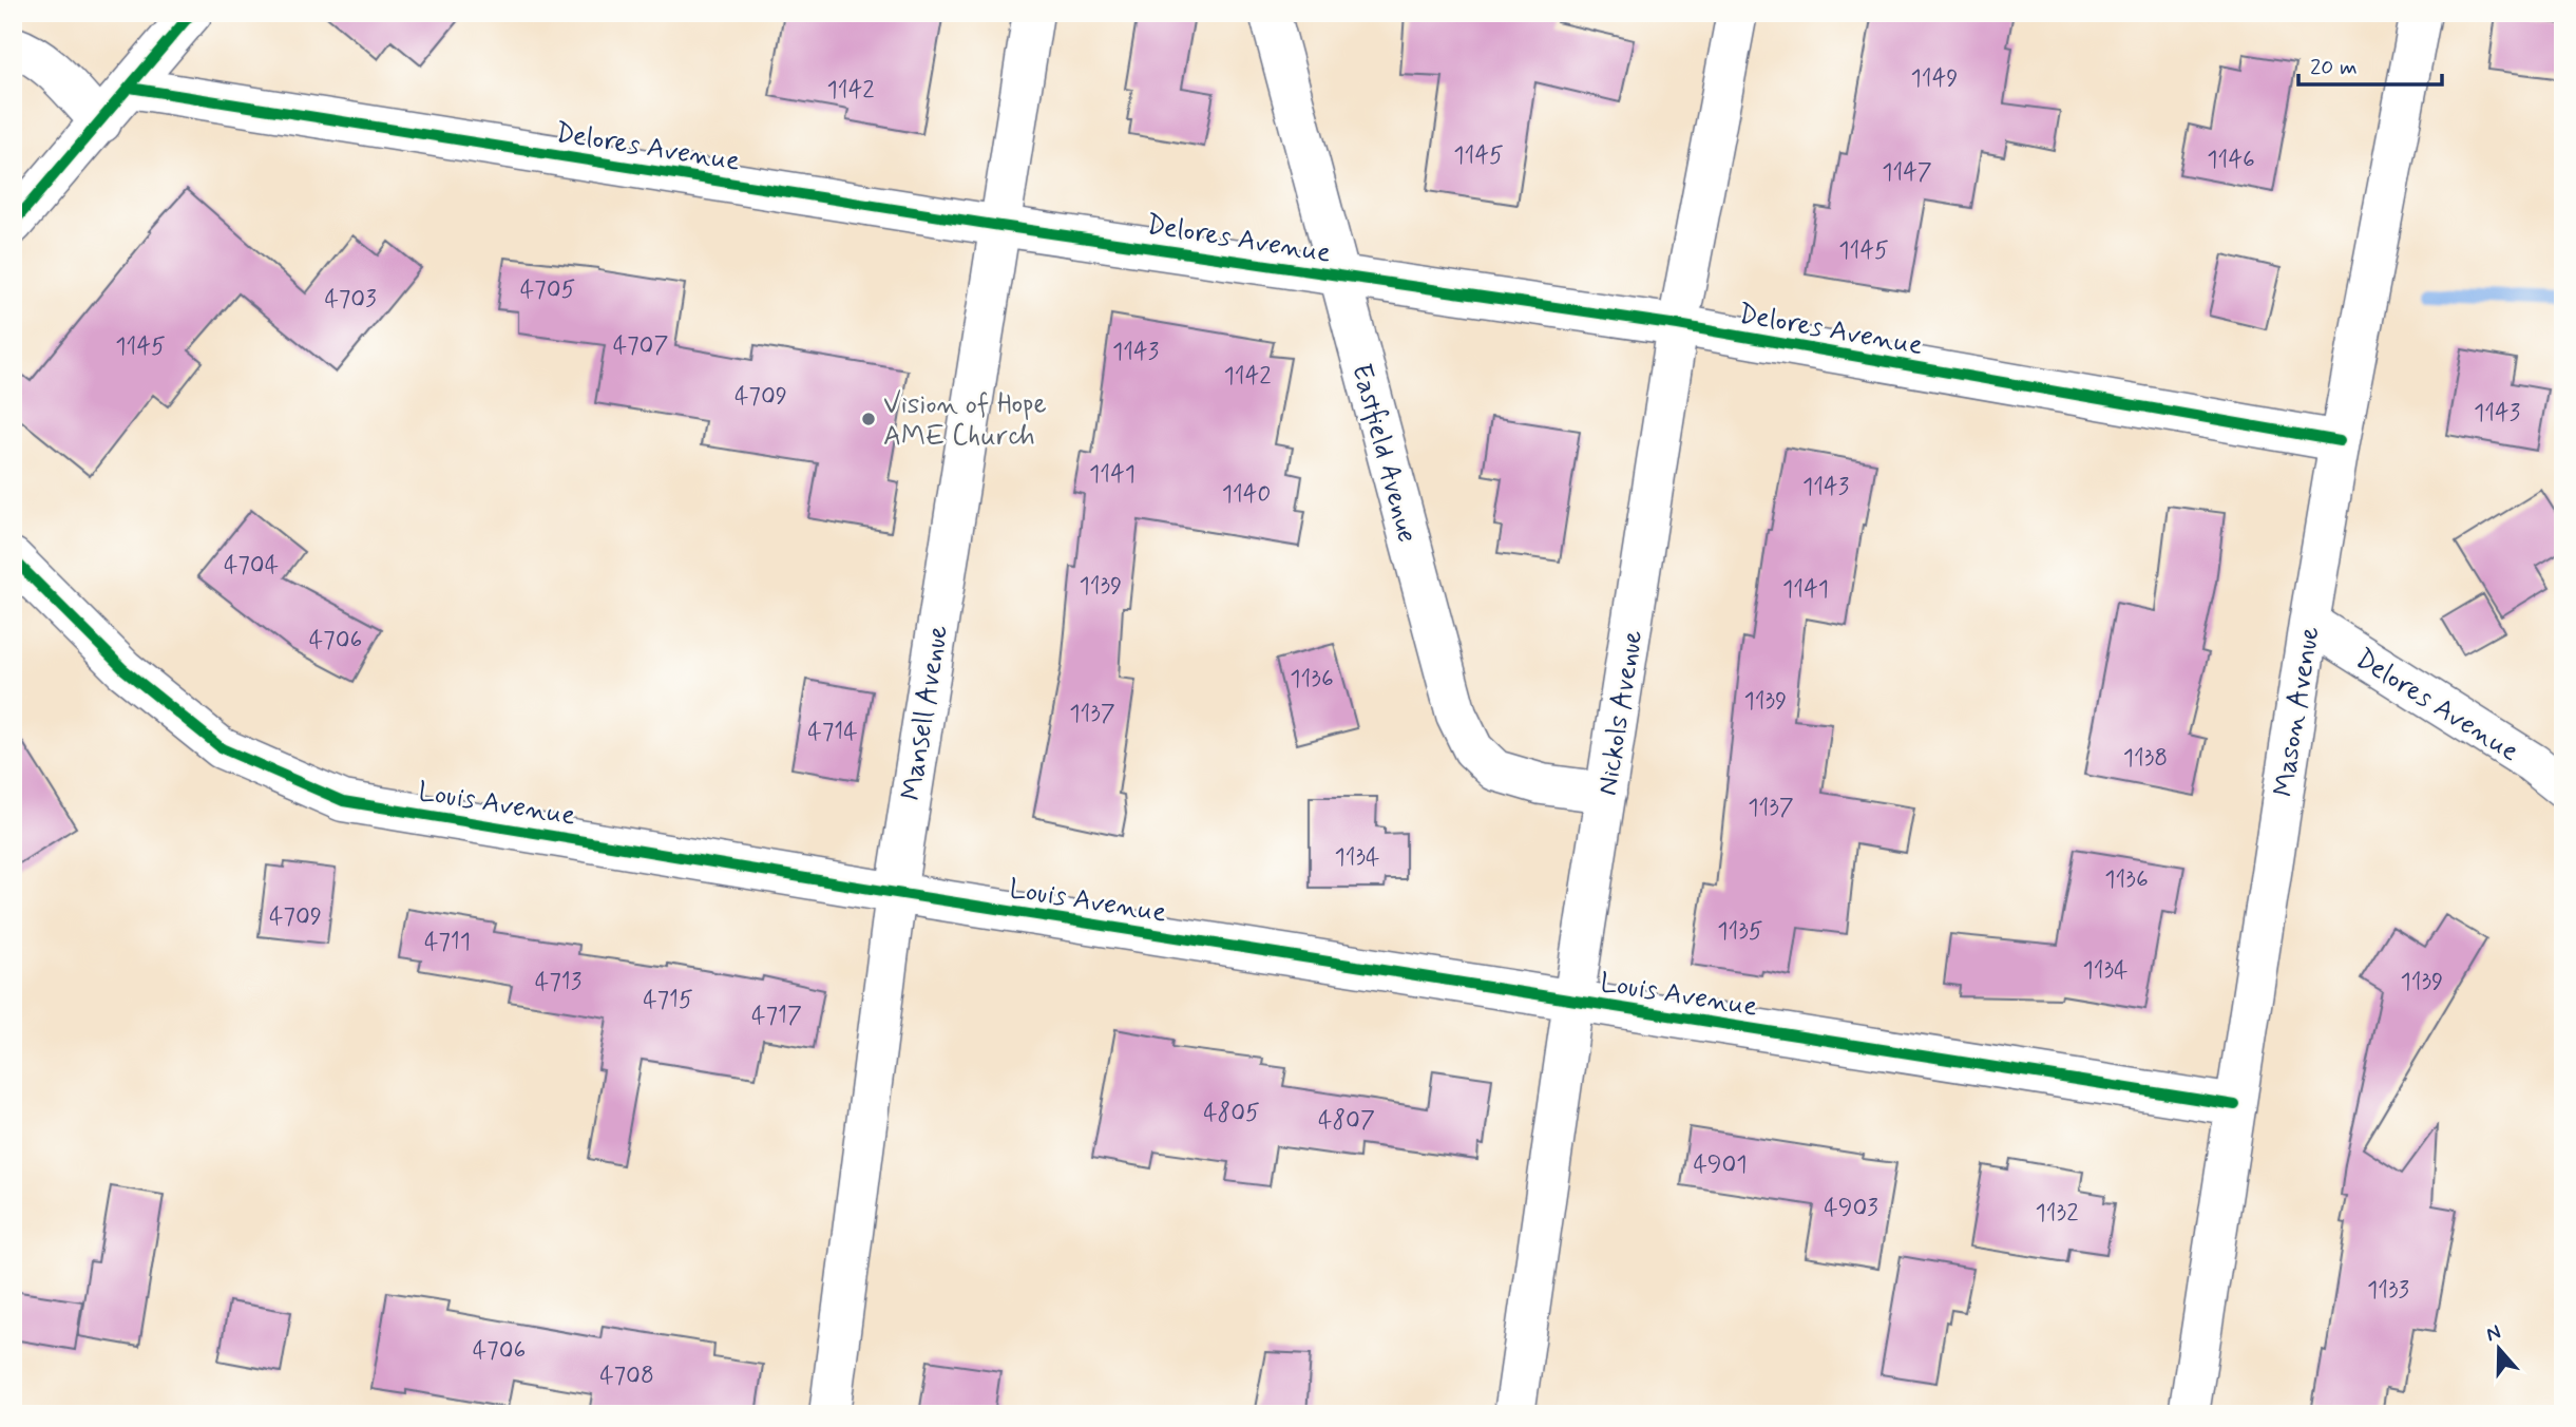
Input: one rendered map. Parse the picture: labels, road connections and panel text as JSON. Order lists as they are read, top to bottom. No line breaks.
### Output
{"streets":{"street":["Delores Avenue","Eastfield Avenue","Mason Avenue","Mansell Avenue","Nickols Avenue","Louis Avenue"]},"crossings":[["Delores Avenue","Eastfield Avenue"],["Delores Avenue","Mason Avenue"],["Delores Avenue","Mansell Avenue"],["Delores Avenue","Nickols Avenue"],["Eastfield Avenue","Nickols Avenue"],["Mason Avenue","Louis Avenue"],["Mansell Avenue","Louis Avenue"],["Nickols Avenue","Louis Avenue"]],"places":["Vision of Hope AME Church"],"house_numbers":["1149","1142","1145","1146","1147","1145","4705","4703","4707","1145","1143","1142","4709","1143","1141","1143","1140","4704","1139","1141","4706","1136","1139","1137","4714","1138","1137","1134","1136","4709","1135","4711","1134","4713","1139","4715","4717","4805","4807","4901","4903","1132","1133","4706","4708"],"scale_bar":"20 m","north":"top"}
